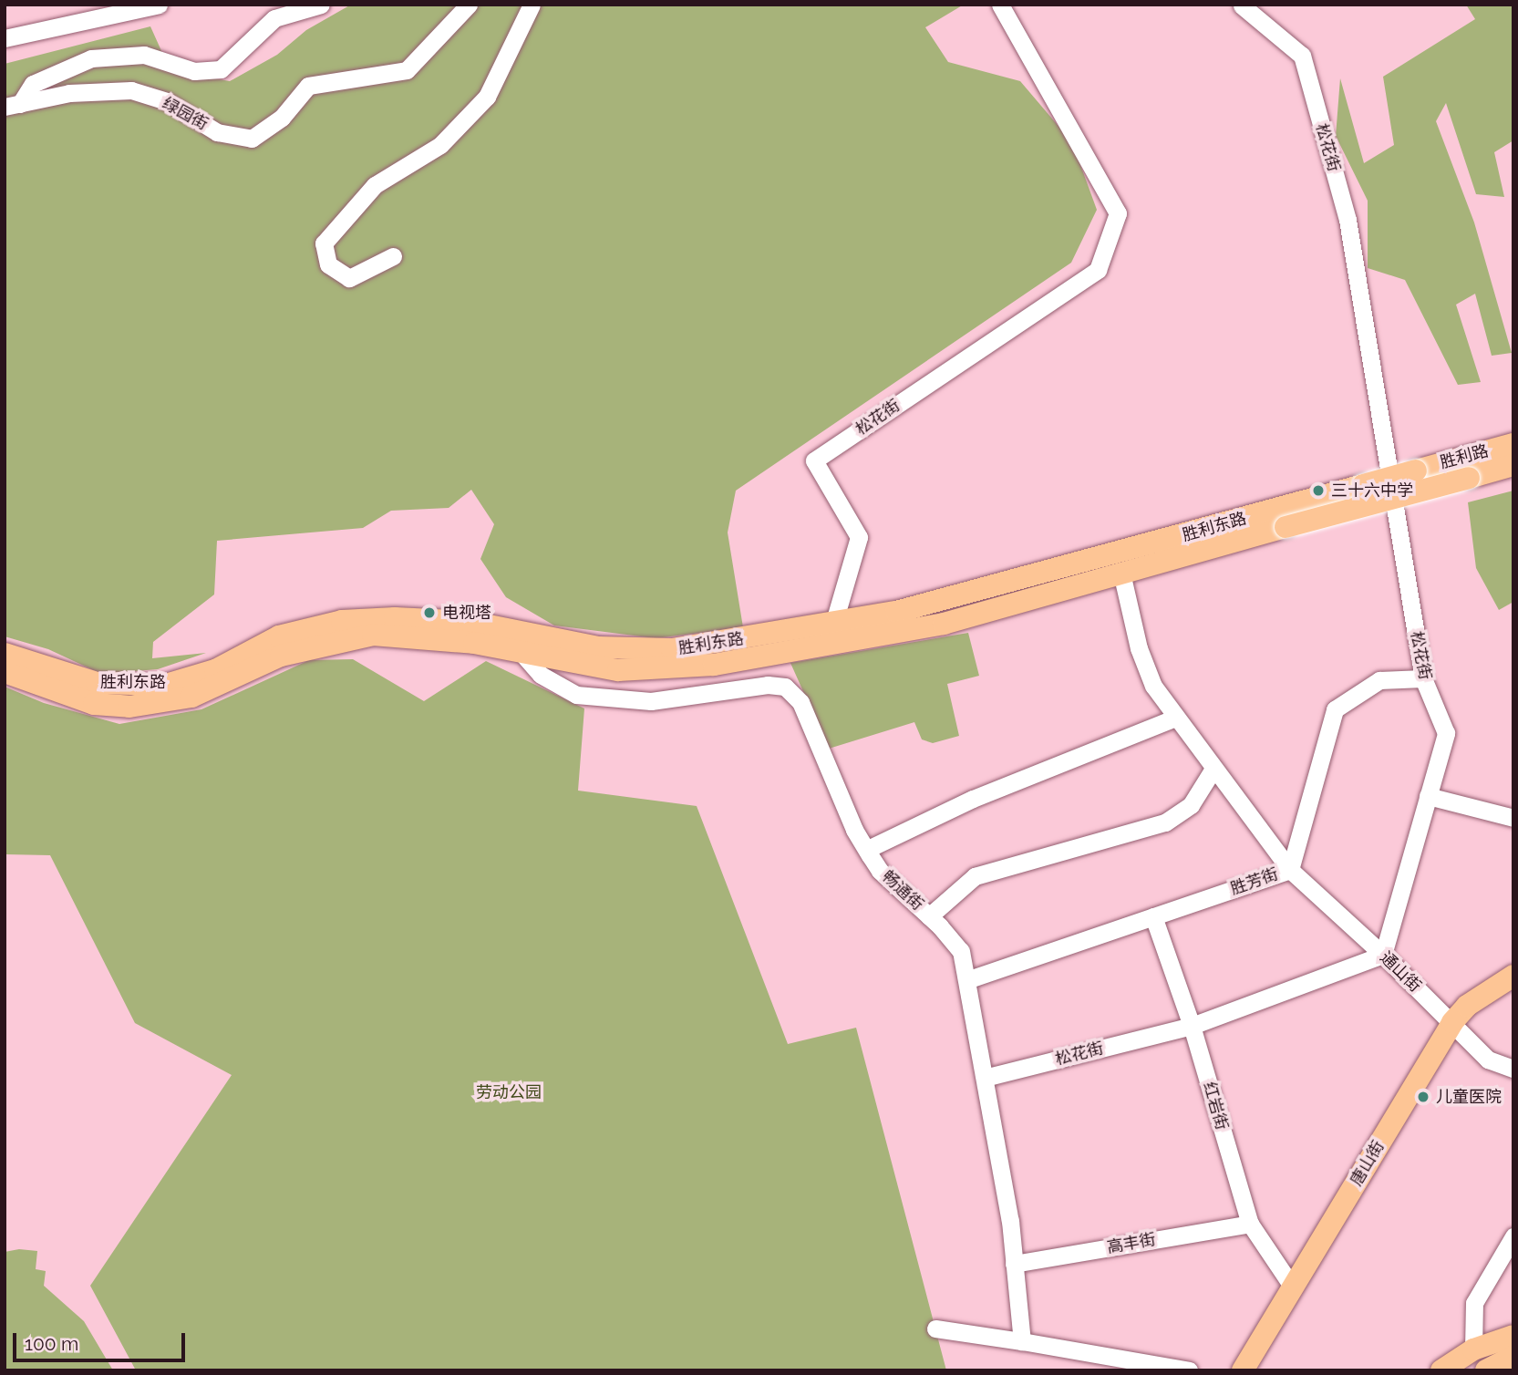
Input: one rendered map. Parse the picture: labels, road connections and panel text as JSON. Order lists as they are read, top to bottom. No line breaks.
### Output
{"streets":{"main road":["胜利路","胜利东路","唐山街"],"street":["绿园街","松花街","胜芳街","畅通街","通山街","红岩街","高丰街"]},"crossings":[["松花街","胜利东路"],["松花街","胜芳街"],["松花街","畅通街"],["松花街","通山街"],["松花街","红岩街"],["胜利路","胜利东路"],["胜利路","畅通街"],["胜利路","通山街"],["胜芳街","畅通街"],["胜芳街","通山街"],["胜芳街","红岩街"],["畅通街","高丰街"],["通山街","唐山街"],["红岩街","唐山街"],["红岩街","高丰街"]],"parks":["劳动公园"],"places":["三十六中学","电视塔","儿童医院"],"scale_bar":"100 m"}
